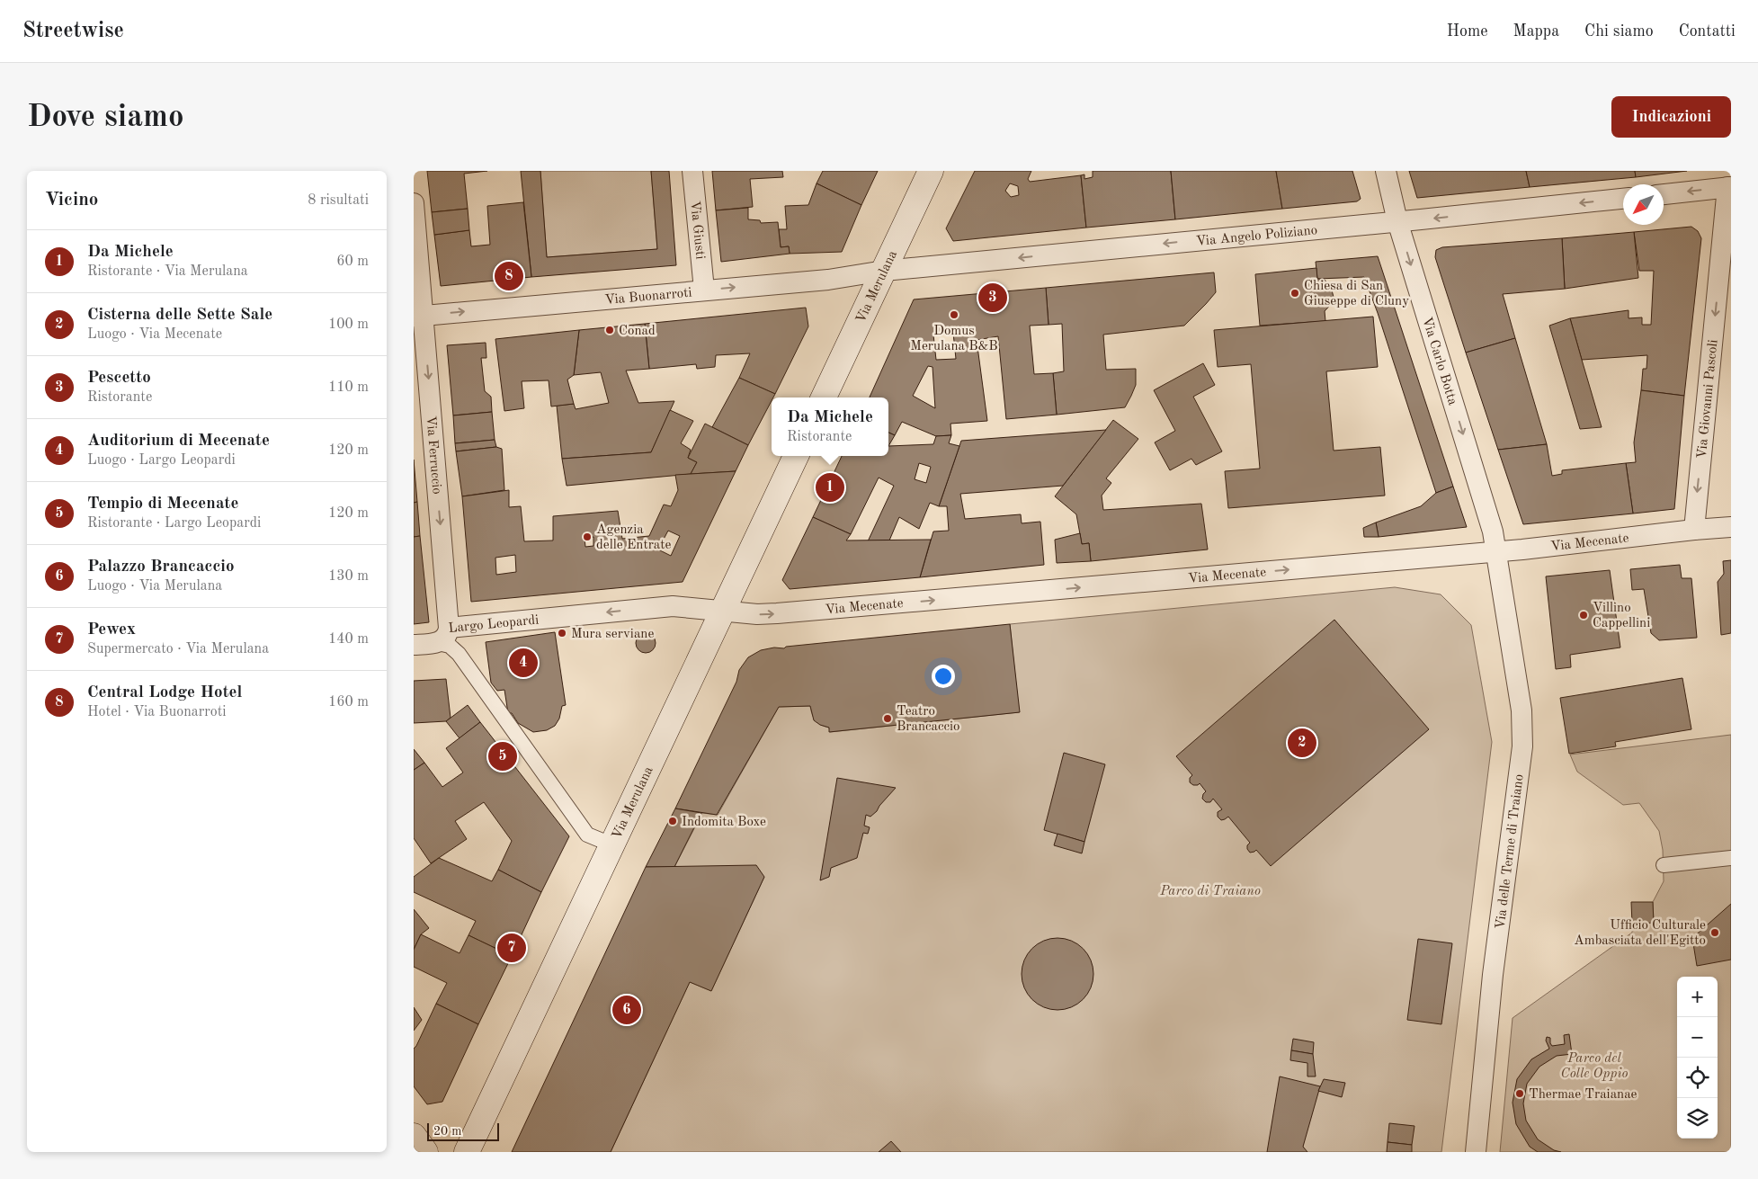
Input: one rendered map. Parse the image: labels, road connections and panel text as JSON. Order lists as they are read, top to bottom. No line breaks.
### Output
{"streets":{"main road":["Via Merulana"],"street":["Via Giusti","Via Angelo Poliziano","Via Buonarroti","Via Carlo Botta","Via Giovanni Pascoli","Via Ferruccio","Via Mecenate","Largo Leopardi","Via delle Terme di Traiano"]},"crossings":[["Via Giusti","Via Buonarroti"],["Via Angelo Poliziano","Via Merulana"],["Via Angelo Poliziano","Via Buonarroti"],["Via Angelo Poliziano","Via Carlo Botta"],["Via Merulana","Via Buonarroti"],["Via Merulana","Via Mecenate"],["Via Merulana","Largo Leopardi"],["Via Buonarroti","Via Ferruccio"],["Via Carlo Botta","Via Mecenate"],["Via Carlo Botta","Via delle Terme di Traiano"],["Via Giovanni Pascoli","Via Mecenate"],["Via Ferruccio","Largo Leopardi"],["Via Mecenate","Largo Leopardi"],["Via Mecenate","Via delle Terme di Traiano"]],"one_way":["Via Angelo Poliziano","Via Buonarroti","Via Carlo Botta","Via Giovanni Pascoli","Via Ferruccio","Via Mecenate","Largo Leopardi"],"parks":["Parco di Traiano","Parco del Colle Oppio"],"places":["Chiesa di San Giuseppe di Cluny","Domus Merulana B&B","Conad","Agenzia delle Entrate","Villino Cappellini","Mura serviane","Teatro Brancaccio","Indomita Boxe","Ufficio Culturale Ambasciata dell'Egitto","Thermae Traianae"],"scale_bar":"20 m","north":"bottom left","page":{"header":"Streetwise","nav":["Home","Mappa","Chi siamo","Contatti"],"buttons":"Indicazioni","title":"Dove siamo","heading":["Vicino","8 risultati"],"list":[{"mark":"1","name":"Da Michele","note":"Ristorante · Via Merulana","value":"60 m"},{"mark":"2","name":"Cisterna delle Sette Sale","note":"Luogo · Via Mecenate","value":"100 m"},{"mark":"3","name":"Pescetto","note":"Ristorante","value":"110 m"},{"mark":"4","name":"Auditorium di Mecenate","note":"Luogo · Largo Leopardi","value":"120 m"},{"mark":"5","name":"Tempio di Mecenate","note":"Ristorante · Largo Leopardi","value":"120 m"},{"mark":"6","name":"Palazzo Brancaccio","note":"Luogo · Via Merulana","value":"130 m"},{"mark":"7","name":"Pewex","note":"Supermercato · Via Merulana","value":"140 m"},{"mark":"8","name":"Central Lodge Hotel","note":"Hotel · Via Buonarroti","value":"160 m"}],"pins":["8","3","1","4","2","5","7","6"],"popup":["Da Michele","Ristorante"],"map_buttons":["+","−"],"scale":"20 m"}}
